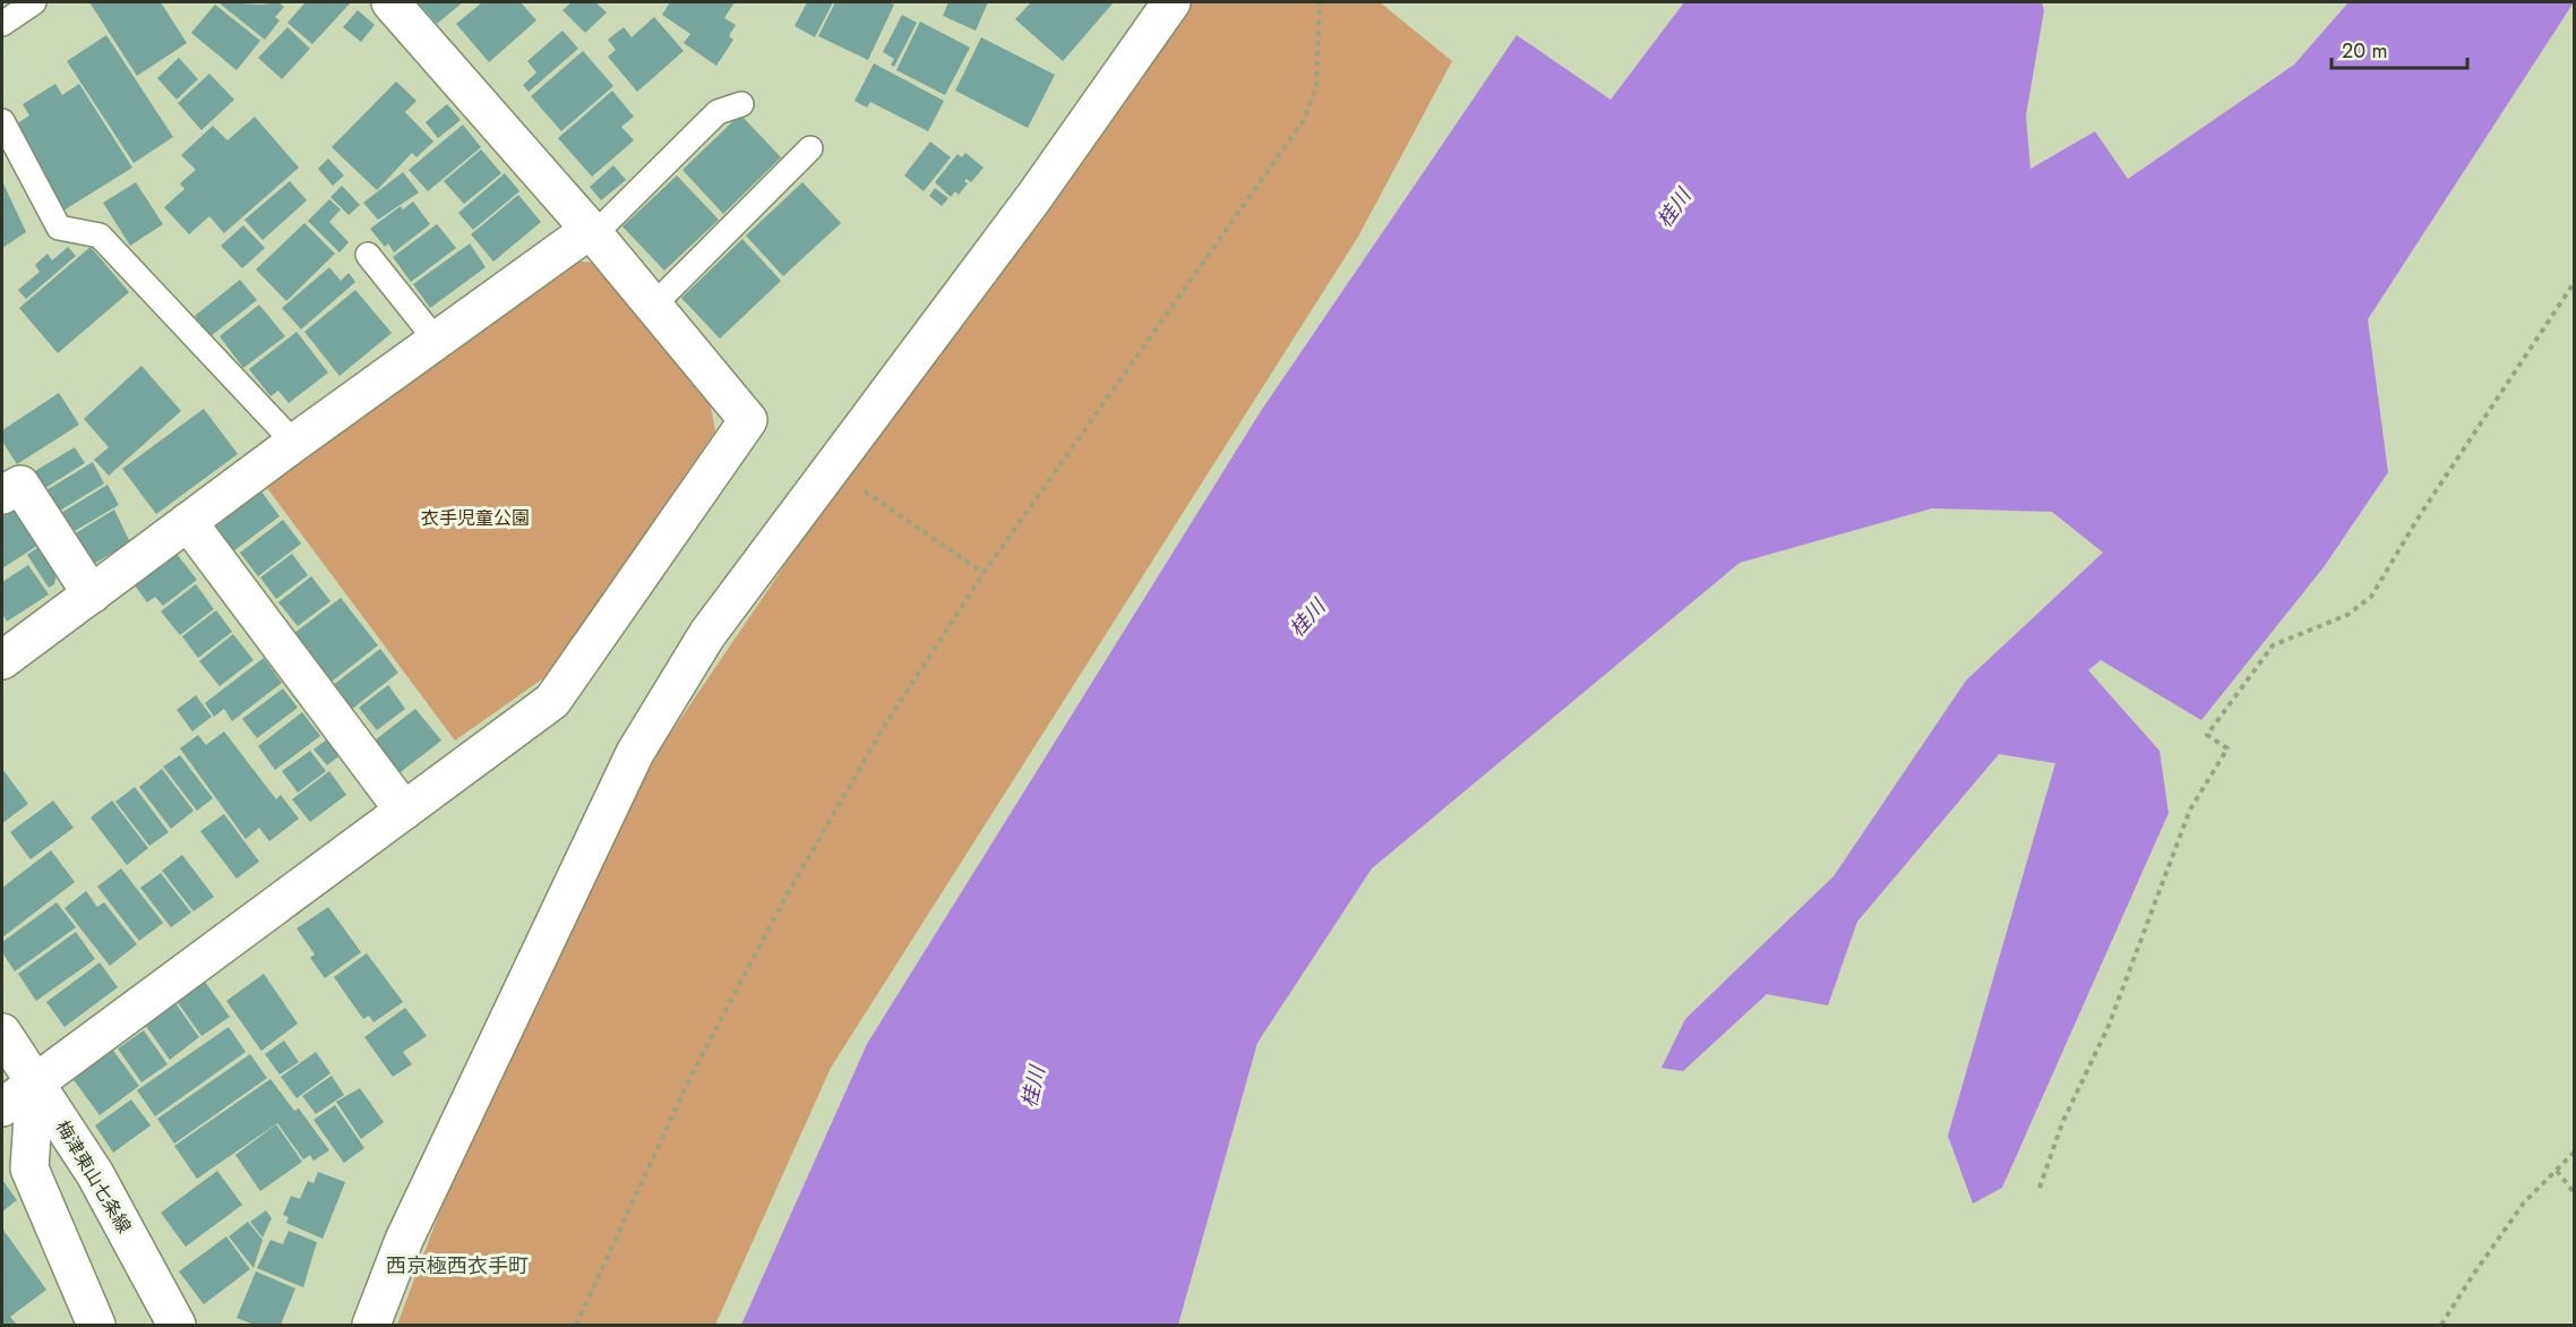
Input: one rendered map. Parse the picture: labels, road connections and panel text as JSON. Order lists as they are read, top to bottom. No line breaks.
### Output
{"streets":{"street":["梅津東山七条線"]},"districts":["西京極西衣手町"],"water":["桂川"],"parks":["衣手児童公園"],"scale_bar":"20 m"}
